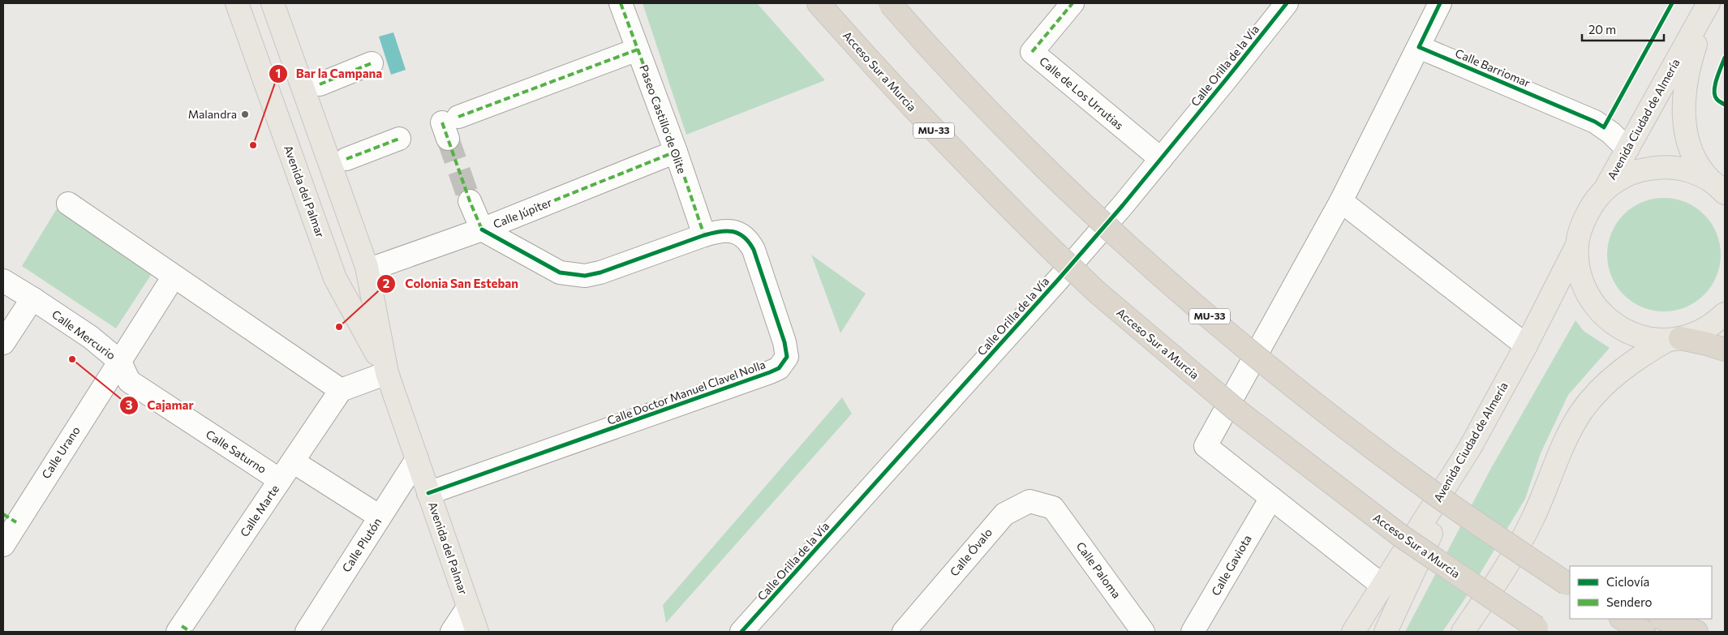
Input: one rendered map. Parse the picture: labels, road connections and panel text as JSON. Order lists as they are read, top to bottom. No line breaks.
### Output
{"streets":{"highway":["Acceso Sur a Murcia","MU-33"],"main road":["Avenida Ciudad de Almería","Avenida del Palmar"],"street":["Calle Orilla de la Vía","Calle Barriomar","Calle de Los Urrutias","Paseo Castillo de Olite","Calle Júpiter","Calle Mercurio","Calle Doctor Manuel Clavel Nolla","Calle Saturno","Calle Urano","Calle Marte","Calle Plutón","Calle Óvalo","Calle Gaviota","Calle Paloma"]},"crossings":[["Calle Orilla de la Vía","Calle de Los Urrutias"],["Calle Barriomar","Avenida Ciudad de Almería"],["Paseo Castillo de Olite","Calle Júpiter"],["Paseo Castillo de Olite","Calle Doctor Manuel Clavel Nolla"],["Avenida del Palmar","Calle Júpiter"],["Avenida del Palmar","Calle Doctor Manuel Clavel Nolla"],["Avenida del Palmar","Calle Plutón"],["Calle Júpiter","Calle Doctor Manuel Clavel Nolla"],["Calle Mercurio","Calle Saturno"],["Calle Mercurio","Calle Urano"],["Calle Saturno","Calle Urano"],["Calle Saturno","Calle Marte"],["Calle Óvalo","Calle Paloma"]],"places":["Malandra","Bar la Campana","Colonia San Esteban","Cajamar"],"legend":["Ciclovía","Sendero"],"scale_bar":"20 m"}
